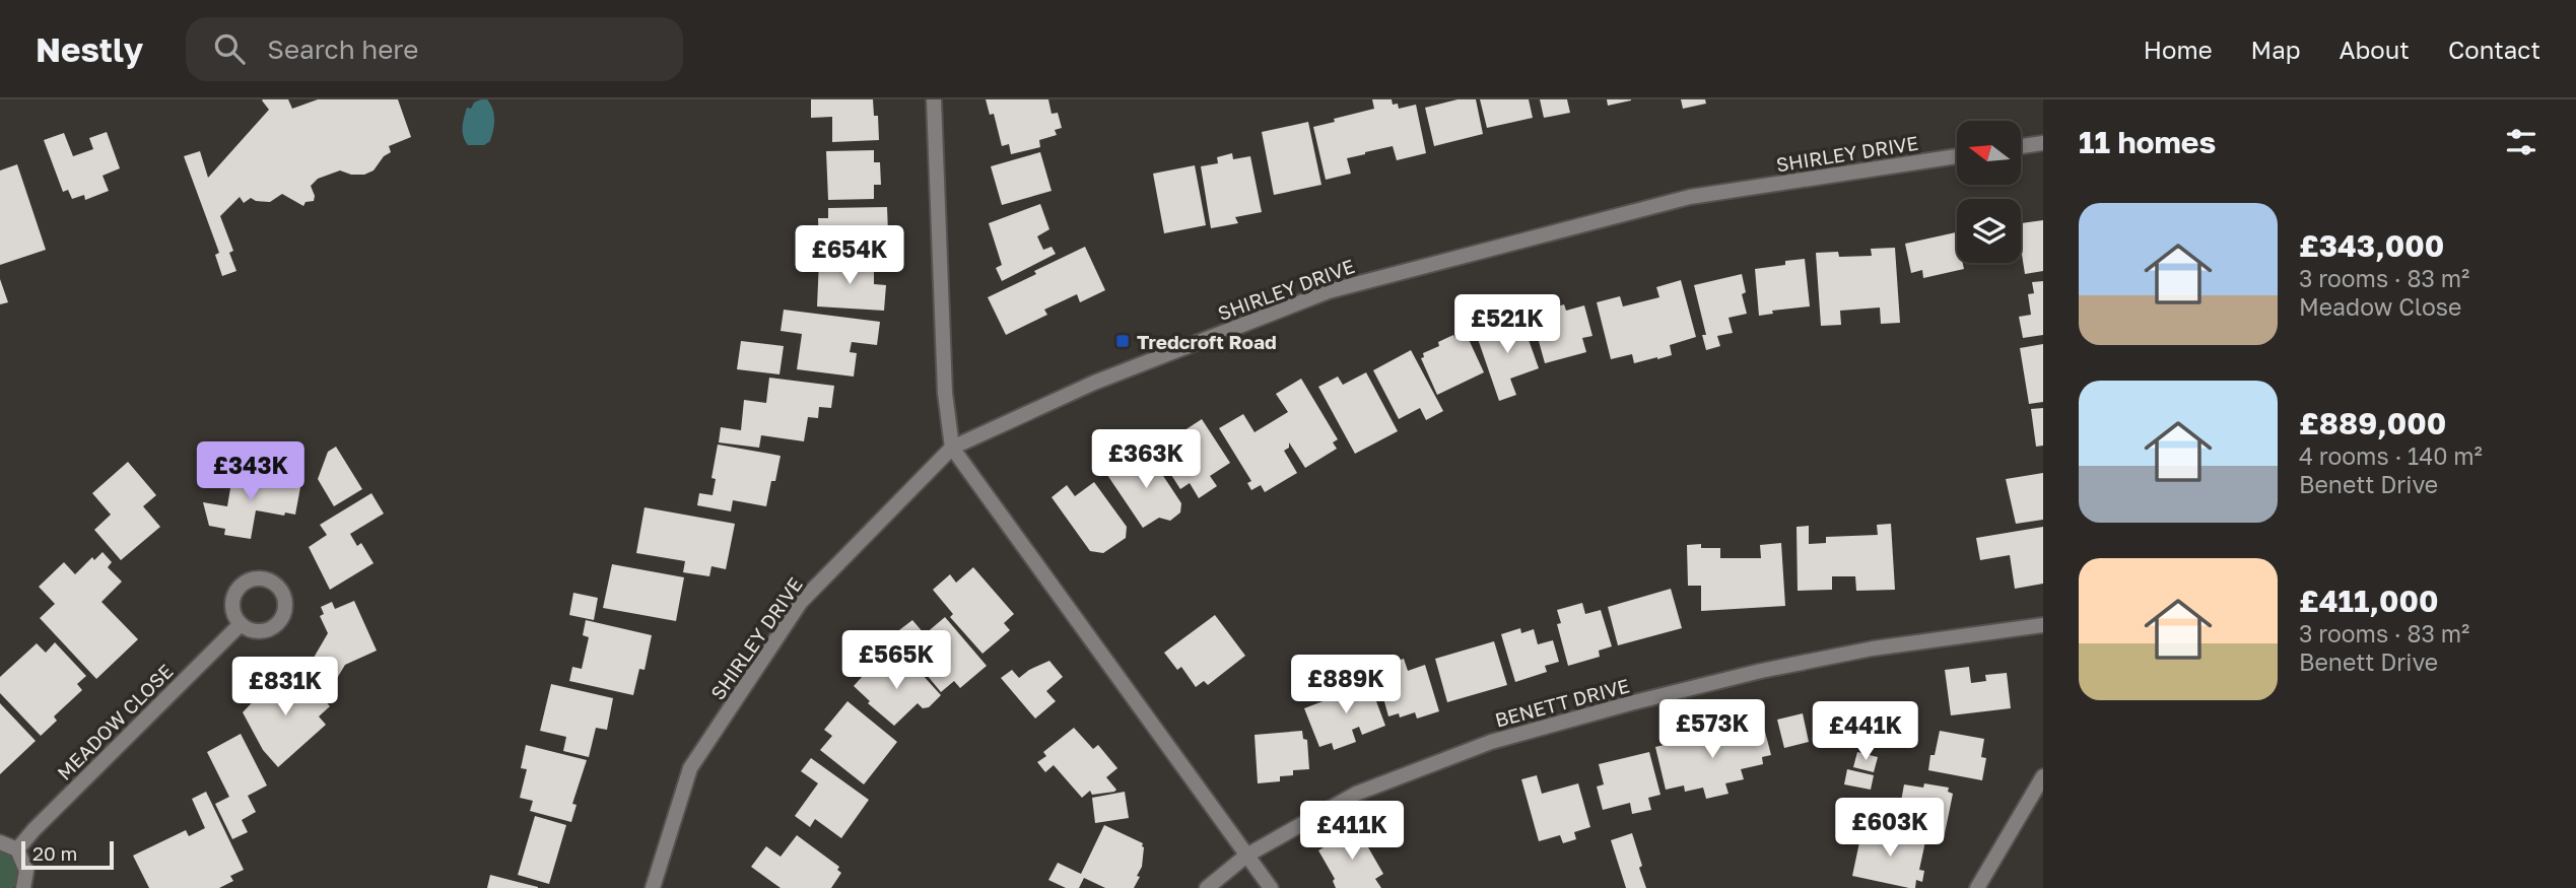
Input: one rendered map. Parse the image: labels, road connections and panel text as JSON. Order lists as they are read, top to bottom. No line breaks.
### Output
{"streets":{"street":["SHIRLEY DRIVE","BENETT DRIVE","MEADOW CLOSE"]},"places":{"transit":["Tredcroft Road"]},"scale_bar":"20 m","north":"left","page":{"header":"Nestly","search":"Search here","nav":["Home","Map","About","Contact"],"heading":"11 homes","list":[{"name":"£343,000","note":"3 rooms · 83 m² · Meadow Close"},{"name":"£889,000","note":"4 rooms · 140 m² · Benett Drive"},{"name":"£411,000","note":"3 rooms · 83 m² · Benett Drive"}],"price":["£654K","£521K","£363K","£343K","£565K","£889K","£831K","£573K","£441K","£603K","£411K"],"scale":"20 m"}}
